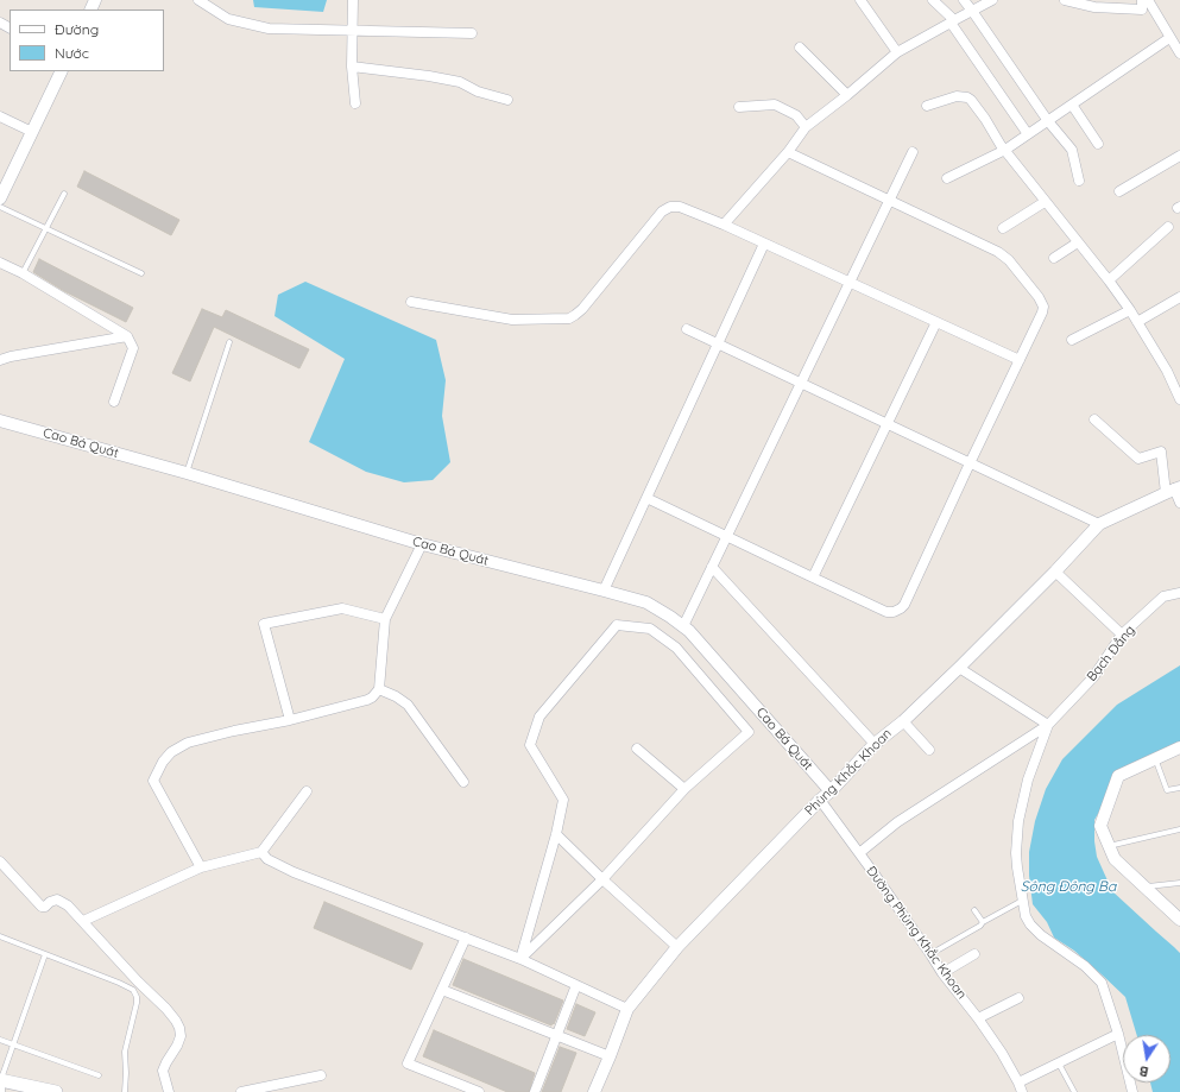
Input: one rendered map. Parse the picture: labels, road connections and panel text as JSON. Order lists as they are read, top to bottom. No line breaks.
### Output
{"streets":{"street":["Cao Bá Quát","Bạch Đằng","Phùng Khắc Khoan","Đường Phùng Khắc Khoan"]},"crossings":[["Cao Bá Quát","Phùng Khắc Khoan"],["Phùng Khắc Khoan","Đường Phùng Khắc Khoan"]],"water":["Sông Đông Ba"],"legend":["Đường","Nước"],"north":"bottom"}
